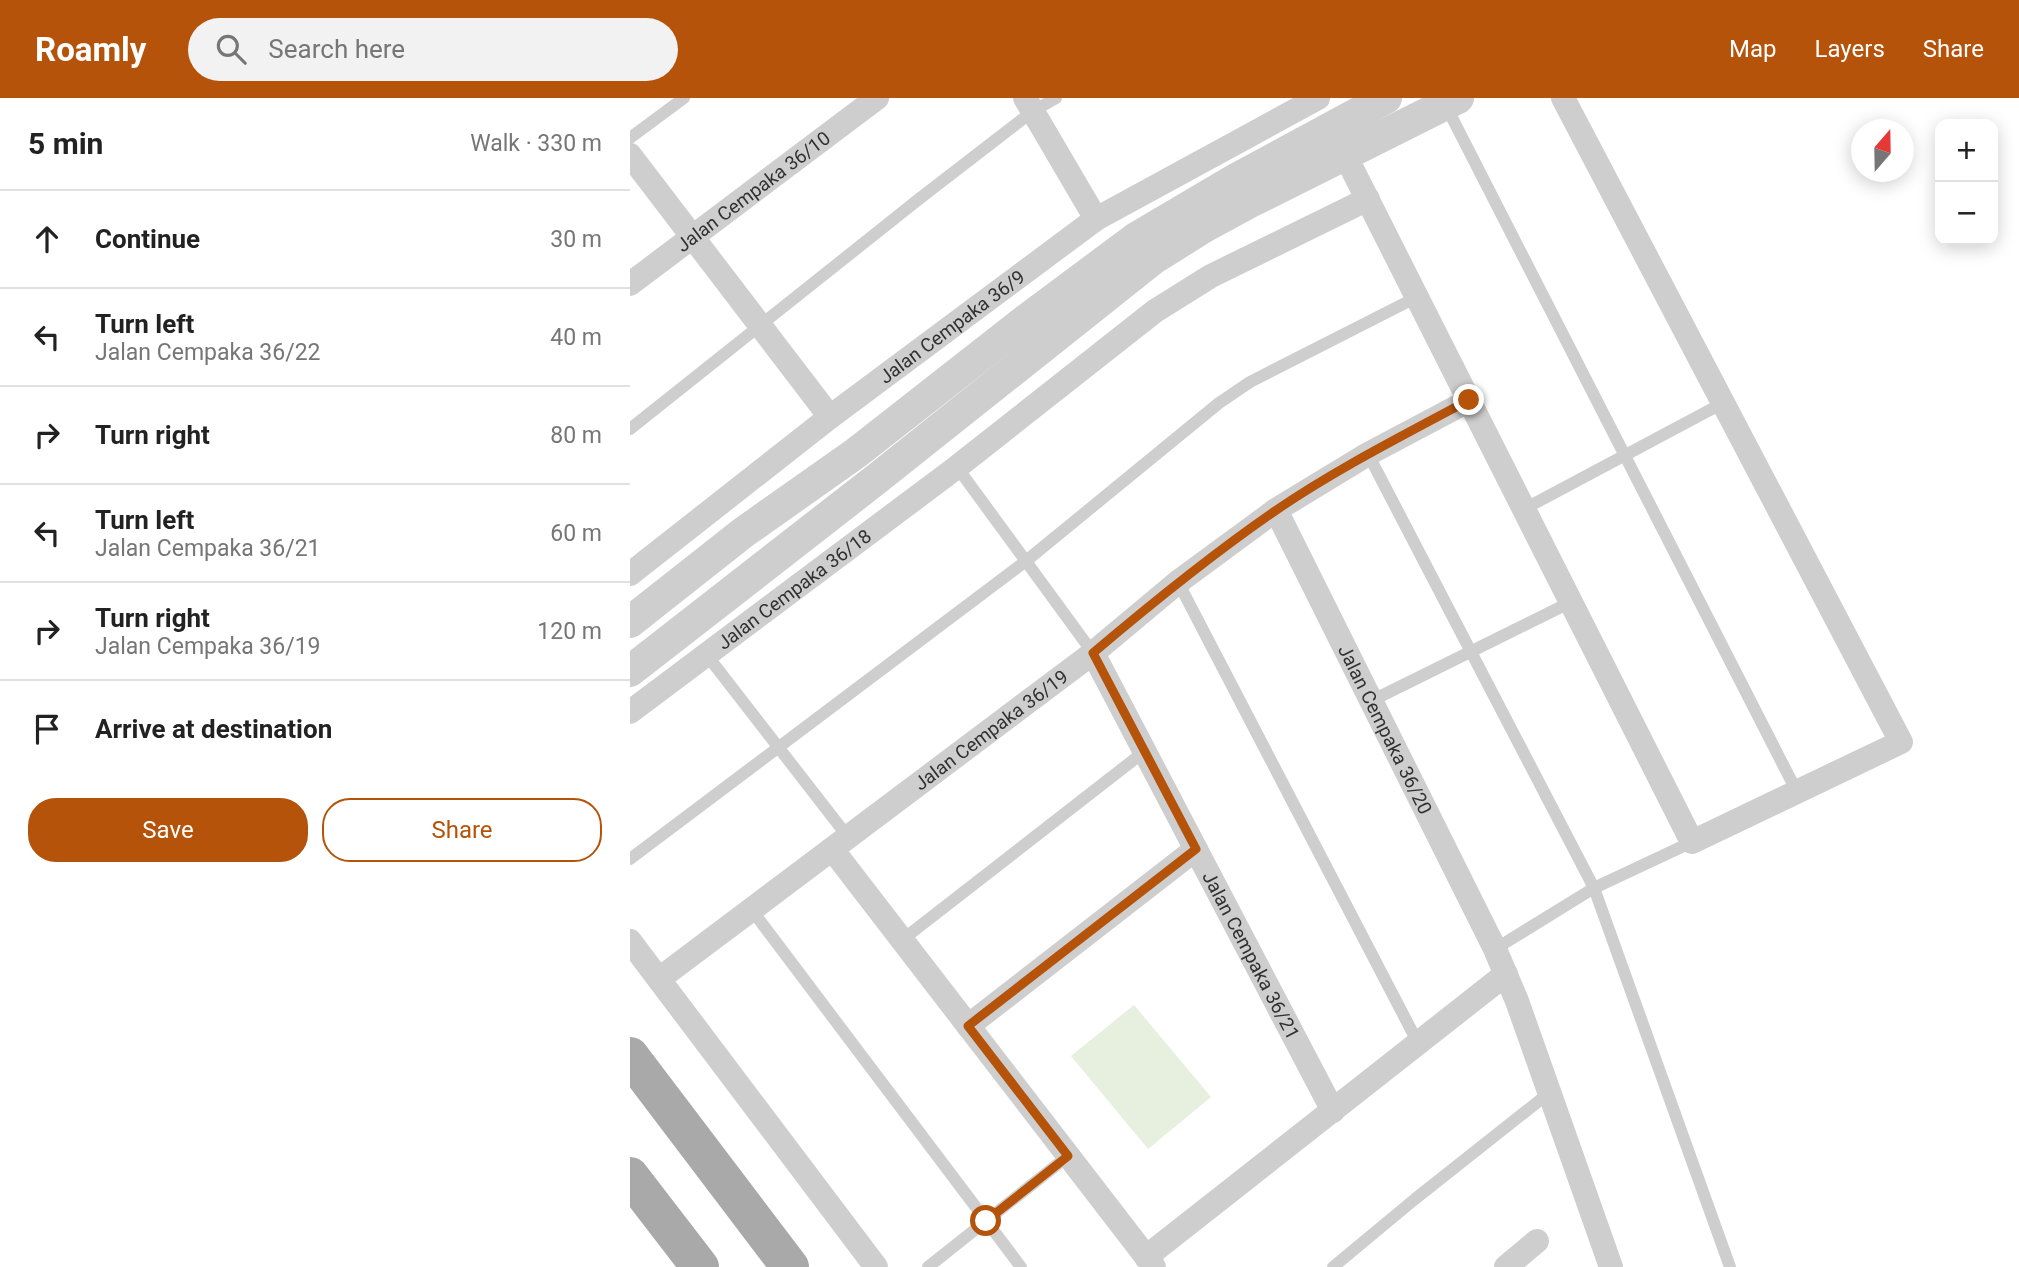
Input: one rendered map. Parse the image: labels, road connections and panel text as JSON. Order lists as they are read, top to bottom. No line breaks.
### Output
{"streets":{"street":["Jalan Cempaka 36/10","Jalan Cempaka 36/9","Jalan Cempaka 36/18","Jalan Cempaka 36/19","Jalan Cempaka 36/20","Jalan Cempaka 36/21"]},"crossings":[["Jalan Cempaka 36/19","Jalan Cempaka 36/20"],["Jalan Cempaka 36/19","Jalan Cempaka 36/21"]],"north":"top","page":{"header":"Roamly","search":"Search here","nav":["Map","Layers","Share"],"heading":["5 min","Walk · 330 m"],"map_buttons":["+","−"],"list":[["Continue","30 m"],["Turn left","Jalan Cempaka 36/22","40 m"],["Turn right","80 m"],["Turn left","Jalan Cempaka 36/21","60 m"],["Turn right","Jalan Cempaka 36/19","120 m"],"Arrive at destination"],"buttons":["Save","Share"]}}
